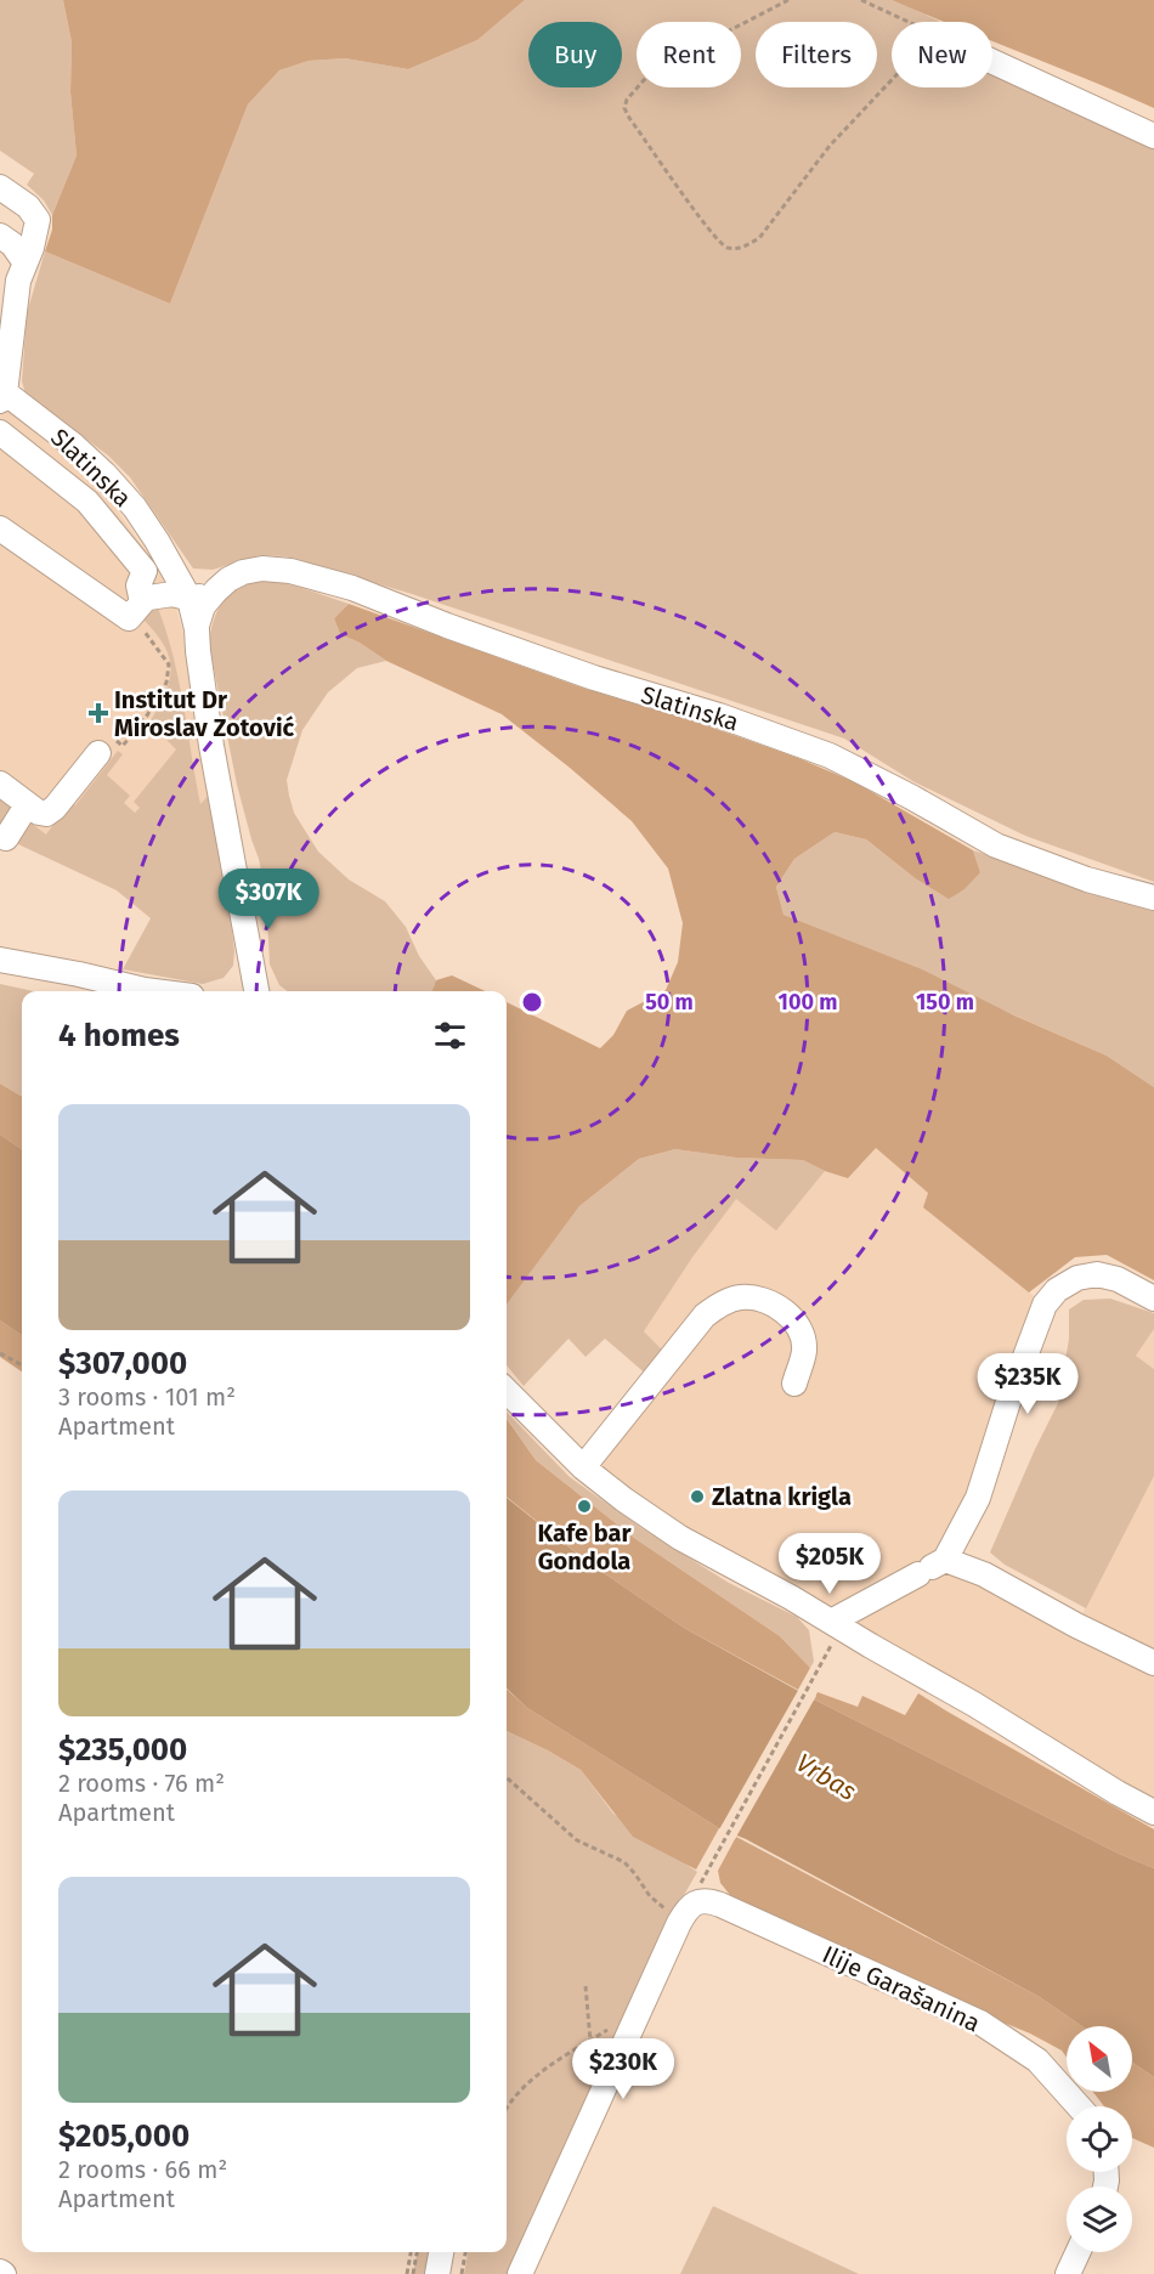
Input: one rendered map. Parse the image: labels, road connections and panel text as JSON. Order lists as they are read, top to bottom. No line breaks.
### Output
{"streets":{"street":["Slatinska","Ilije Garašanina"]},"water":["Vrbas"],"places":{"health":["Institut Dr Miroslav Zotović"],"other":["Zlatna krigla","Kafe bar Gondola"]},"north":"top left","page":{"chip":["Buy","Rent","Filters","New"],"price":["$307K","$235K","$205K","$230K"],"heading":"4 homes","list":[{"name":"$307,000","note":"3 rooms · 101 m² · Apartment"},{"name":"$235,000","note":"2 rooms · 76 m² · Apartment"},{"name":"$205,000","note":"2 rooms · 66 m² · Apartment"}]},"rings":["50 m","100 m","150 m"]}
